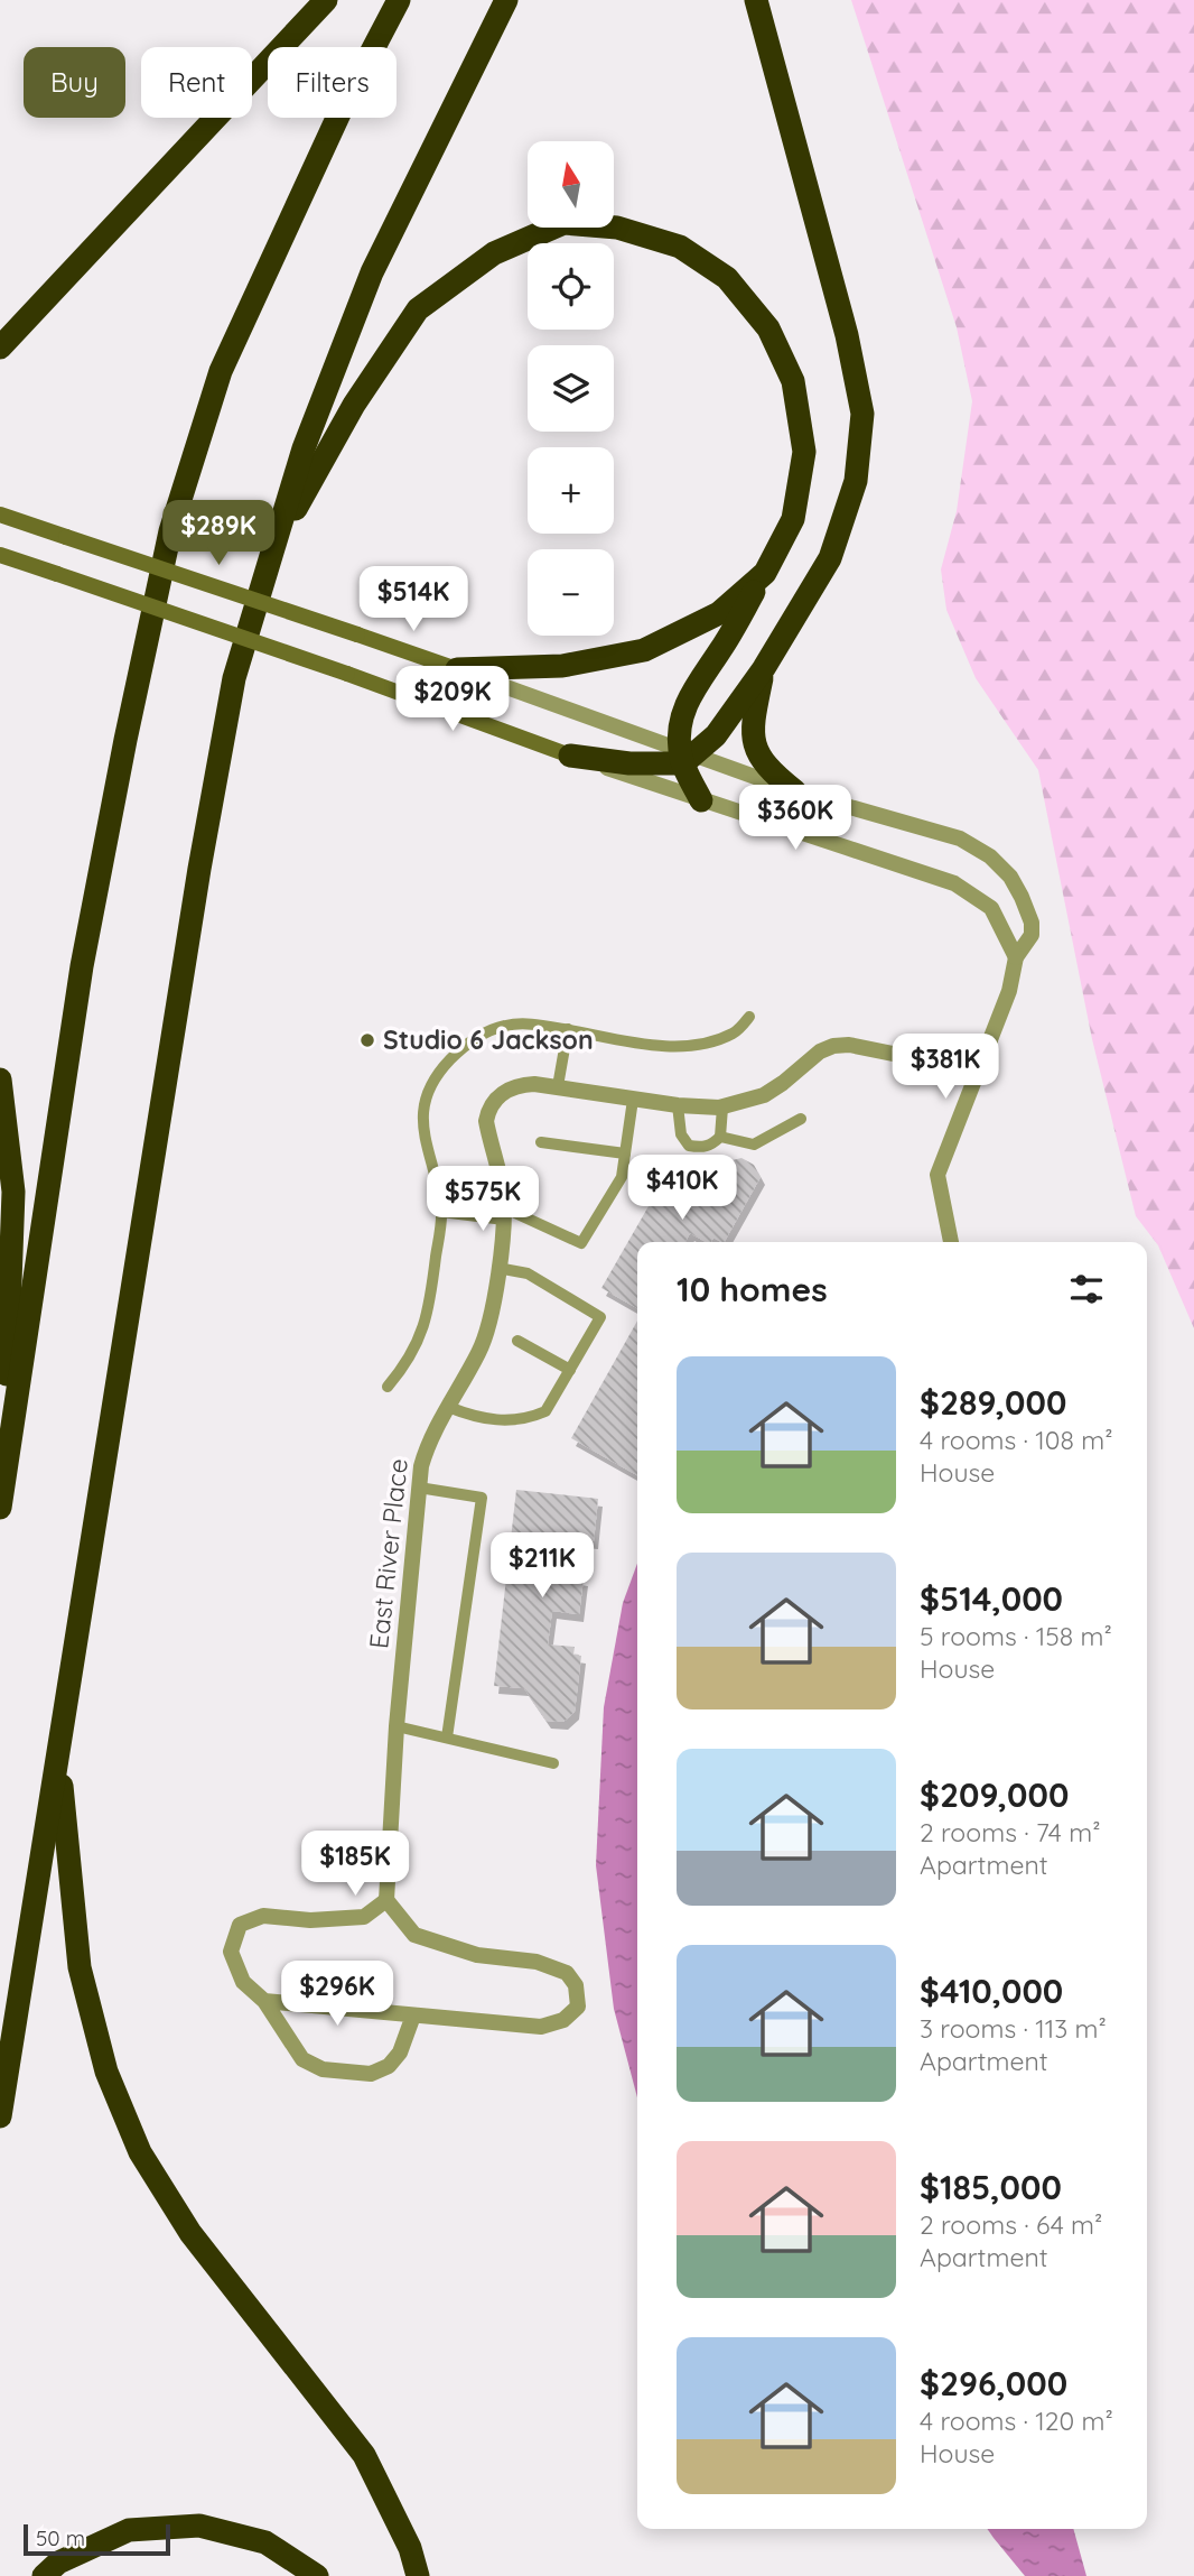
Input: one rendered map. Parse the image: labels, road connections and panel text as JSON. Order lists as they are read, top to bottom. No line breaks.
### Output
{"streets":{"street":["East River Place"]},"places":["Studio 6 Jackson"],"scale_bar":"50 m","north":"top","page":{"chip":["Buy","Rent","Filters"],"map_buttons":["+","−"],"price":["$289K","$514K","$209K","$360K","$381K","$410K","$575K","$211K","$185K","$296K"],"heading":"10 homes","list":[{"name":"$289,000","note":"4 rooms · 108 m² · House"},{"name":"$514,000","note":"5 rooms · 158 m² · House"},{"name":"$209,000","note":"2 rooms · 74 m² · Apartment"},{"name":"$410,000","note":"3 rooms · 113 m² · Apartment"},{"name":"$185,000","note":"2 rooms · 64 m² · Apartment"},{"name":"$296,000","note":"4 rooms · 120 m² · House"}],"scale":"50 m"}}
